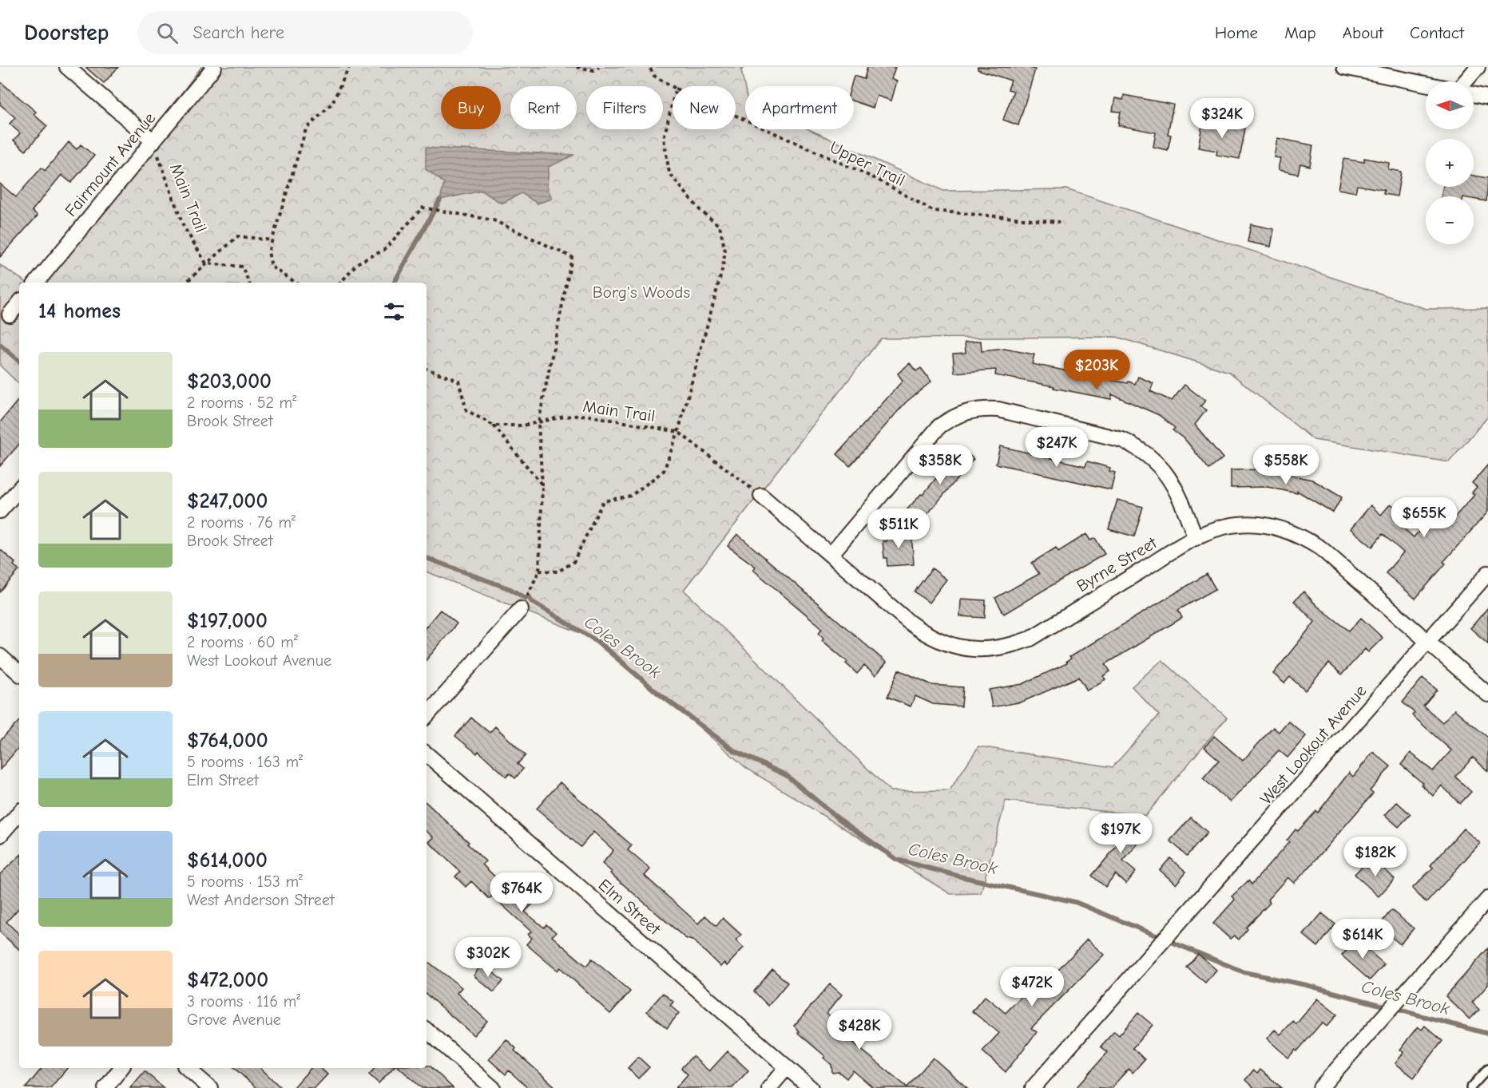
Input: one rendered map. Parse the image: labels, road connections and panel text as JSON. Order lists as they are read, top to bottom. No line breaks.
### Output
{"streets":{"street":["Fairmount Avenue","Byrne Street","West Lookout Avenue","Elm Street"],"path":["Upper Trail","Main Trail"]},"crossings":[["Fairmount Avenue","Main Trail"],["Main Trail","Byrne Street"],["Byrne Street","West Lookout Avenue"]],"water":["Coles Brook"],"parks":["Borg's Woods"],"north":"left","page":{"header":"Doorstep","search":"Search here","nav":["Home","Map","About","Contact"],"map_buttons":["+","−"],"chip":["Buy","Rent","Filters","New","Apartment"],"price":["$324K","$203K","$247K","$358K","$558K","$655K","$511K","$197K","$182K","$764K","$614K","$302K","$472K","$428K"],"heading":"14 homes","list":[{"name":"$203,000","note":"2 rooms · 52 m² · Brook Street"},{"name":"$247,000","note":"2 rooms · 76 m² · Brook Street"},{"name":"$197,000","note":"2 rooms · 60 m² · West Lookout Avenue"},{"name":"$764,000","note":"5 rooms · 163 m² · Elm Street"},{"name":"$614,000","note":"5 rooms · 153 m² · West Anderson Street"},{"name":"$472,000","note":"3 rooms · 116 m² · Grove Avenue"}]}}
